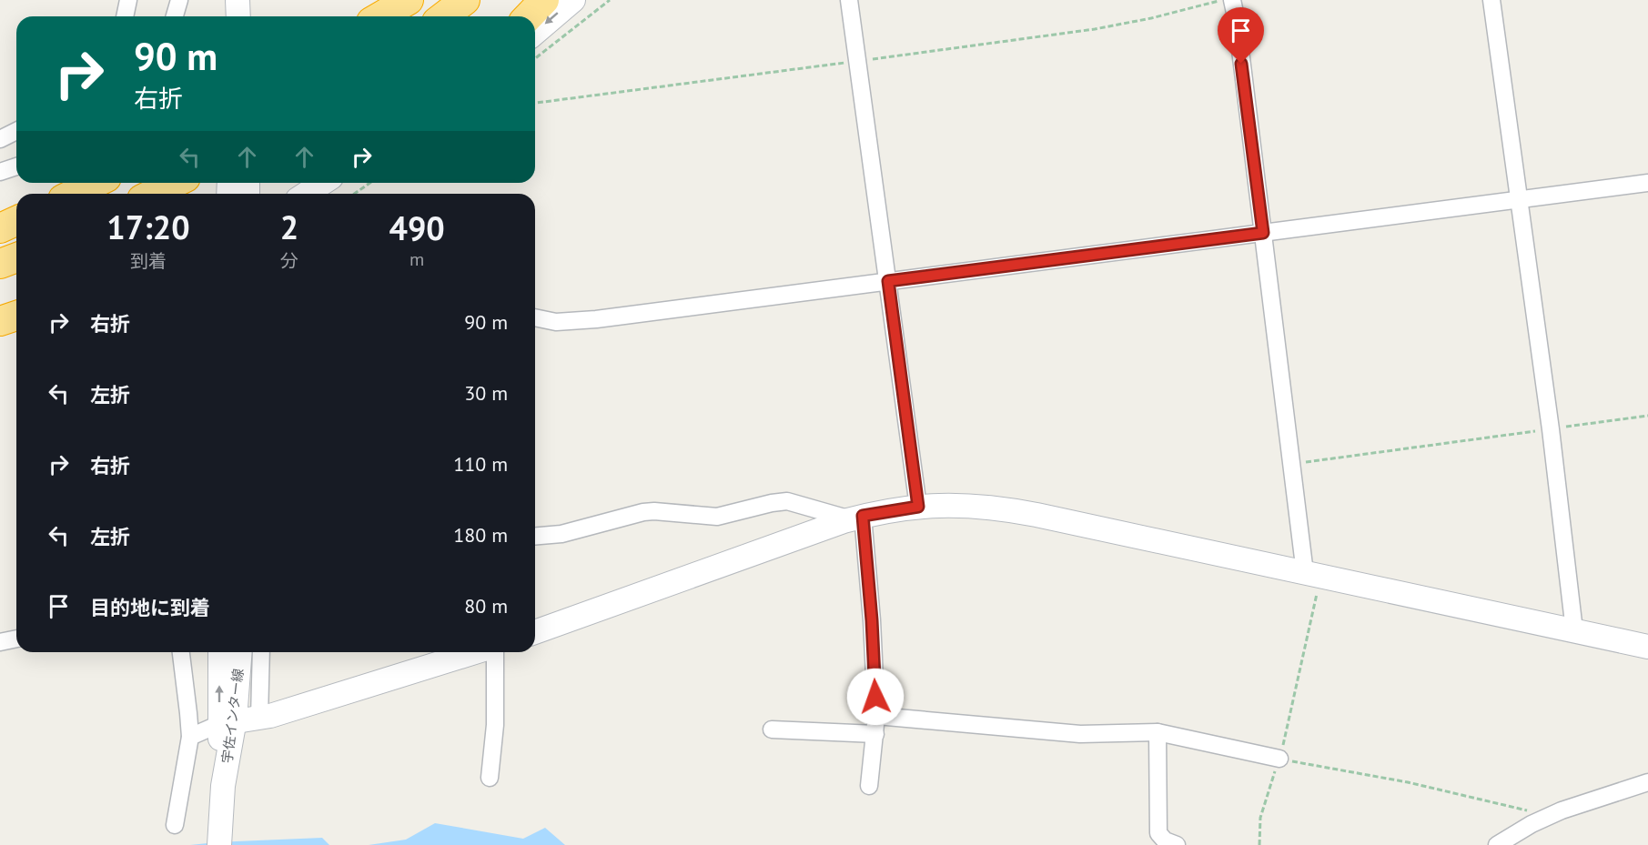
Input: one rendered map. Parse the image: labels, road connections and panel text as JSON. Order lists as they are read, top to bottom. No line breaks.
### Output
{"streets":{"street":["宇佐インター線"]},"page":{"turn":["90 m","右折"],"eta":["17:20","到着","2","分","490","m"],"list":[{"name":"右折","value":"90 m"},{"name":"左折","value":"30 m"},{"name":"右折","value":"110 m"},{"name":"左折","value":"180 m"},{"name":"目的地に到着","value":"80 m"}]}}
